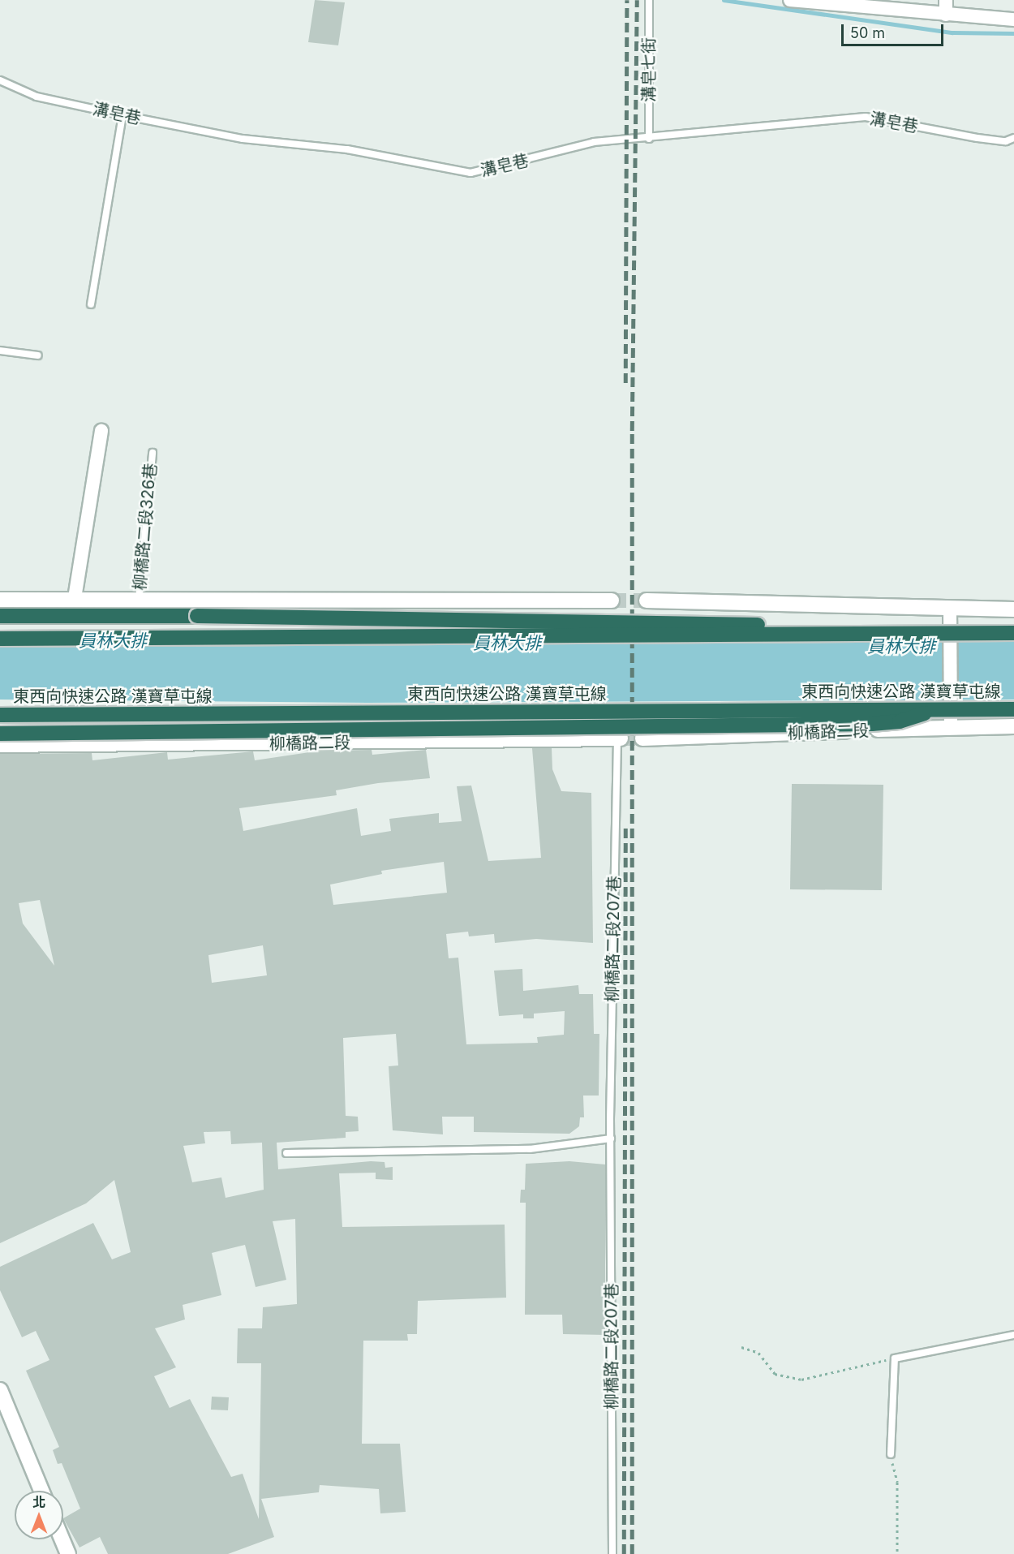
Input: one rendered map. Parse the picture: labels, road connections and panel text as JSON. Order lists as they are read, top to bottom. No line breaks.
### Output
{"streets":{"highway":["東西向快速公路 漢寶草屯線"],"main road":["柳橋路二段"],"lane":["溝皂七街","溝皂巷","柳橋路二段326巷","柳橋路二段207巷"]},"crossings":[["溝皂七街","溝皂巷"],["柳橋路二段","柳橋路二段207巷"]],"water":["員林大排"],"scale_bar":"50 m","north":"top"}
